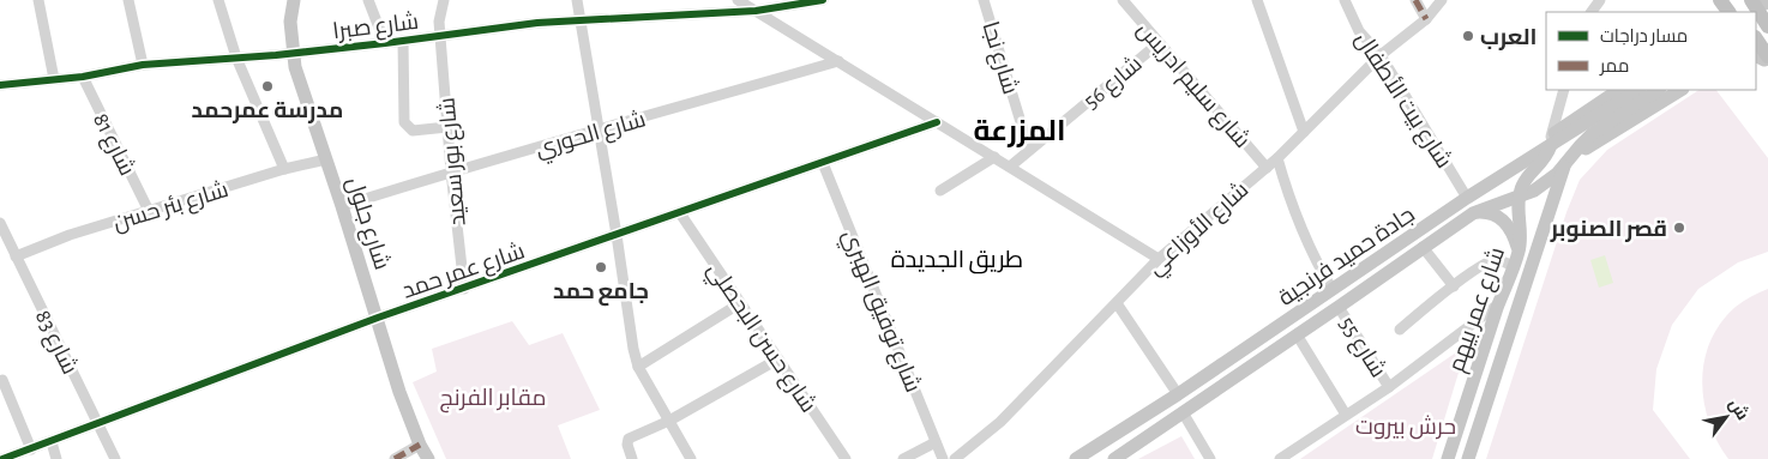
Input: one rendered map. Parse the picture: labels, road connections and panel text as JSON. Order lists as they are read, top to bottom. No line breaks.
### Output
{"streets":{"main road":["شارع جلول","جادة حميد فرنجية","شارع عمر بيهم"],"street":["شارع صبرا","شارع نجا","شارع 56","شارع سليم ادريس","شارع بيت الأطفال","شارع الحوري","شارع 81","شارع بور سعيد","شارع بئر حسن","شارع الأوزاعي","شارع عمر حمد","شارع توفيق الهبري","شارع حسن البحصلي","شارع 83","شارع 55"]},"crossings":[["شارع صبرا","شارع 81"],["شارع صبرا","شارع بور سعيد"],["شارع صبرا","شارع جلول"],["شارع نجا","شارع 56"],["شارع 56","شارع سليم ادريس"],["شارع سليم ادريس","شارع الأوزاعي"],["شارع بيت الأطفال","شارع الأوزاعي"],["شارع بيت الأطفال","جادة حميد فرنجية"],["شارع الحوري","شارع بور سعيد"],["شارع الحوري","شارع جلول"],["شارع 81","شارع بئر حسن"],["شارع بور سعيد","شارع عمر حمد"],["شارع بئر حسن","شارع جلول"],["شارع بئر حسن","شارع 83"],["شارع جلول","شارع عمر حمد"],["جادة حميد فرنجية","شارع عمر بيهم"],["جادة حميد فرنجية","شارع 55"],["شارع عمر حمد","شارع توفيق الهبري"],["شارع عمر حمد","شارع حسن البحصلي"],["شارع عمر حمد","شارع 83"]],"districts":["المزرعة","طريق الجديدة"],"parks":["مقابر الفرنج","حرش بيروت"],"places":["العرب","مدرسة عمرحمد","قصر الصنوبر","جامع حمد"],"legend":["مسار دراجات","ممر"],"north":"top right"}
